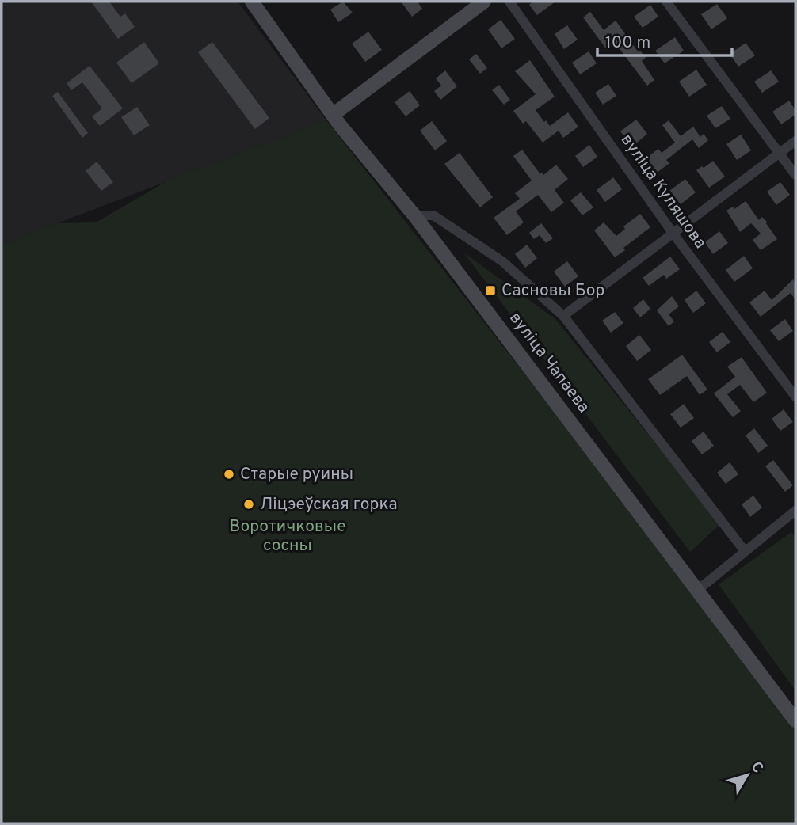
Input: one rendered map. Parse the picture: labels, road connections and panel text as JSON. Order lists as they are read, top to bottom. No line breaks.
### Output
{"streets":{"main road":["вуліца Чапаева"],"street":["вуліца Куляшова"]},"parks":["Воротичковые сосны"],"places":{"transit":["Сасновы Бор"],"other":["Старые руины","Ліцэеўская горка"]},"scale_bar":"100 m","north":"top right"}
